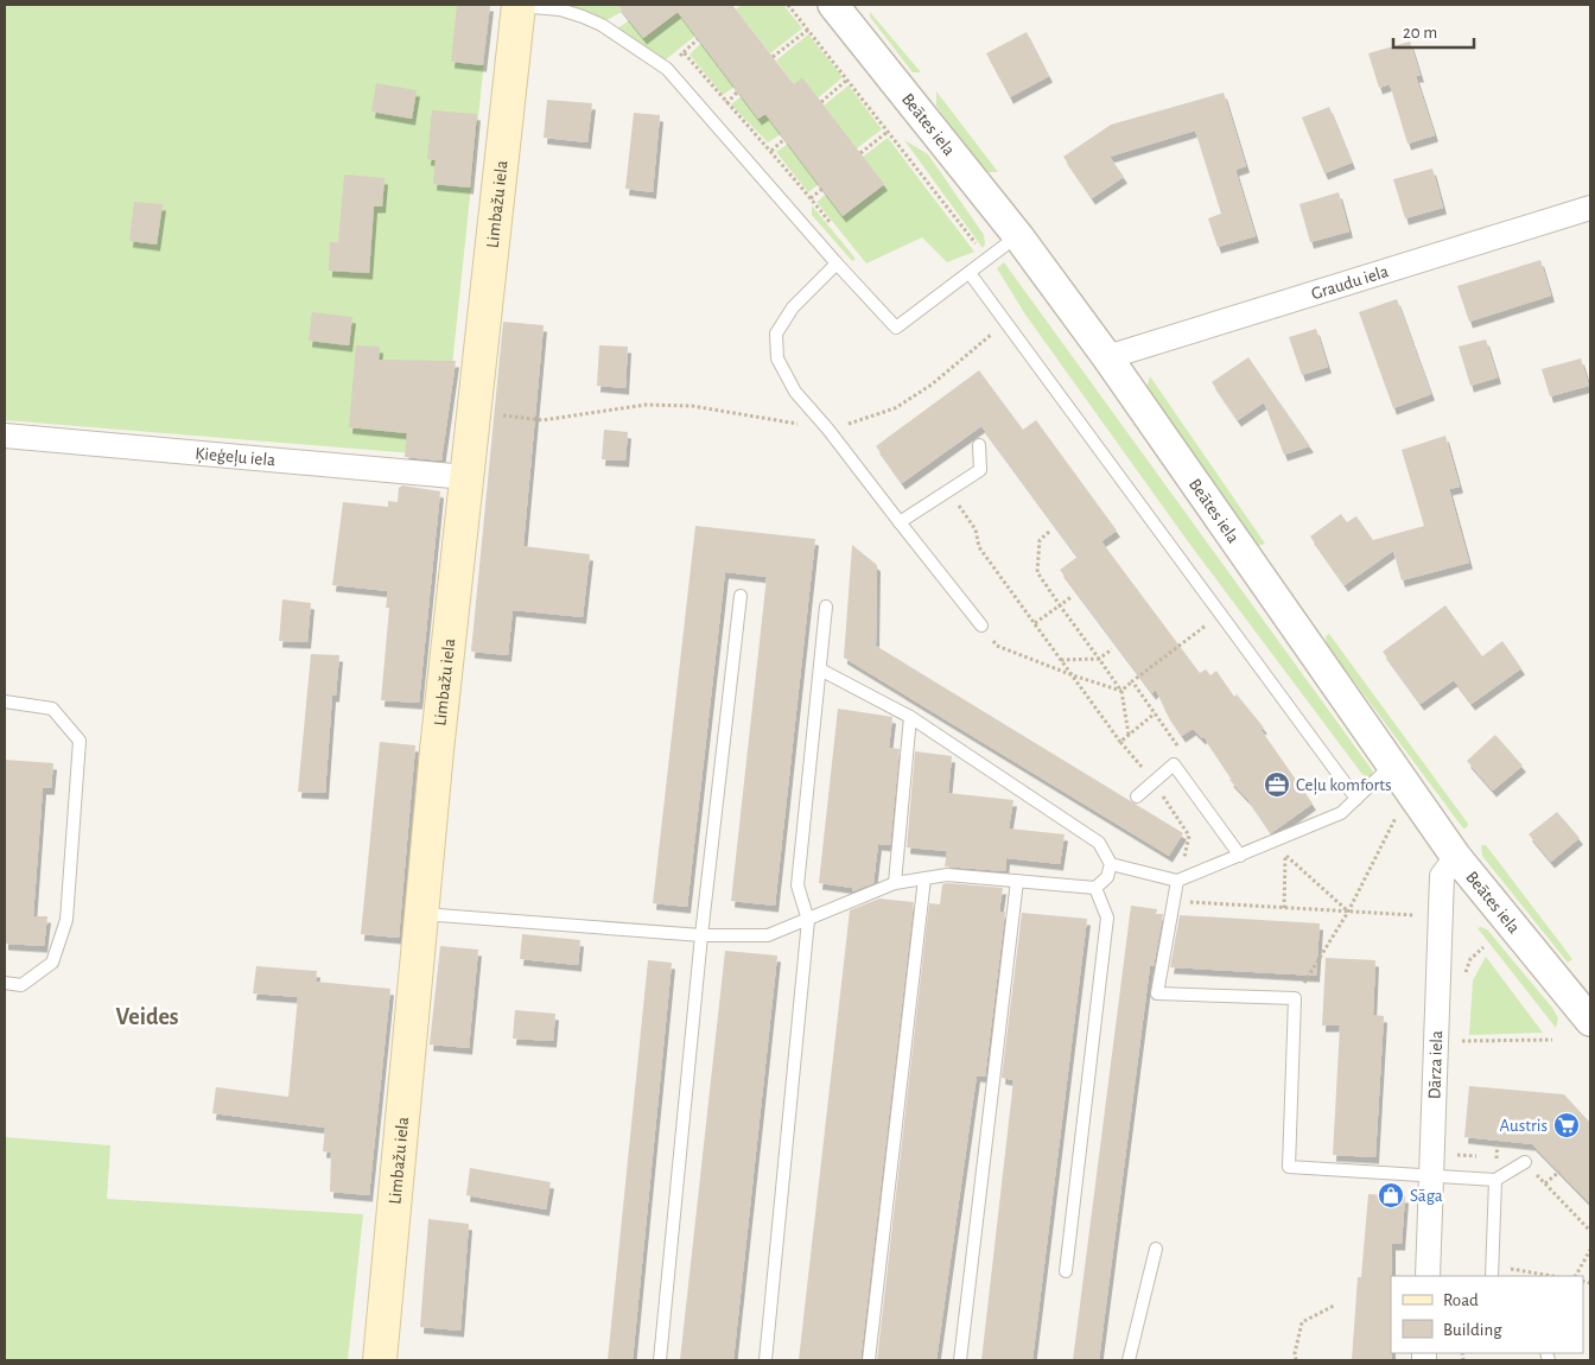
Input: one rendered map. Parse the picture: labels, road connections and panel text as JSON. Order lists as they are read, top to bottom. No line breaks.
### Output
{"streets":{"main road":["Limbažu iela"],"street":["Beātes iela","Graudu iela","Ķieģeļu iela","Dārza iela"]},"crossings":[["Beātes iela","Graudu iela"],["Beātes iela","Dārza iela"],["Limbažu iela","Ķieģeļu iela"]],"districts":["Veides"],"places":{"office":["Ceļu komforts"],"supermarket":["Austris"],"shop":["Sāga"]},"legend":["Road","Building"],"scale_bar":"20 m"}
